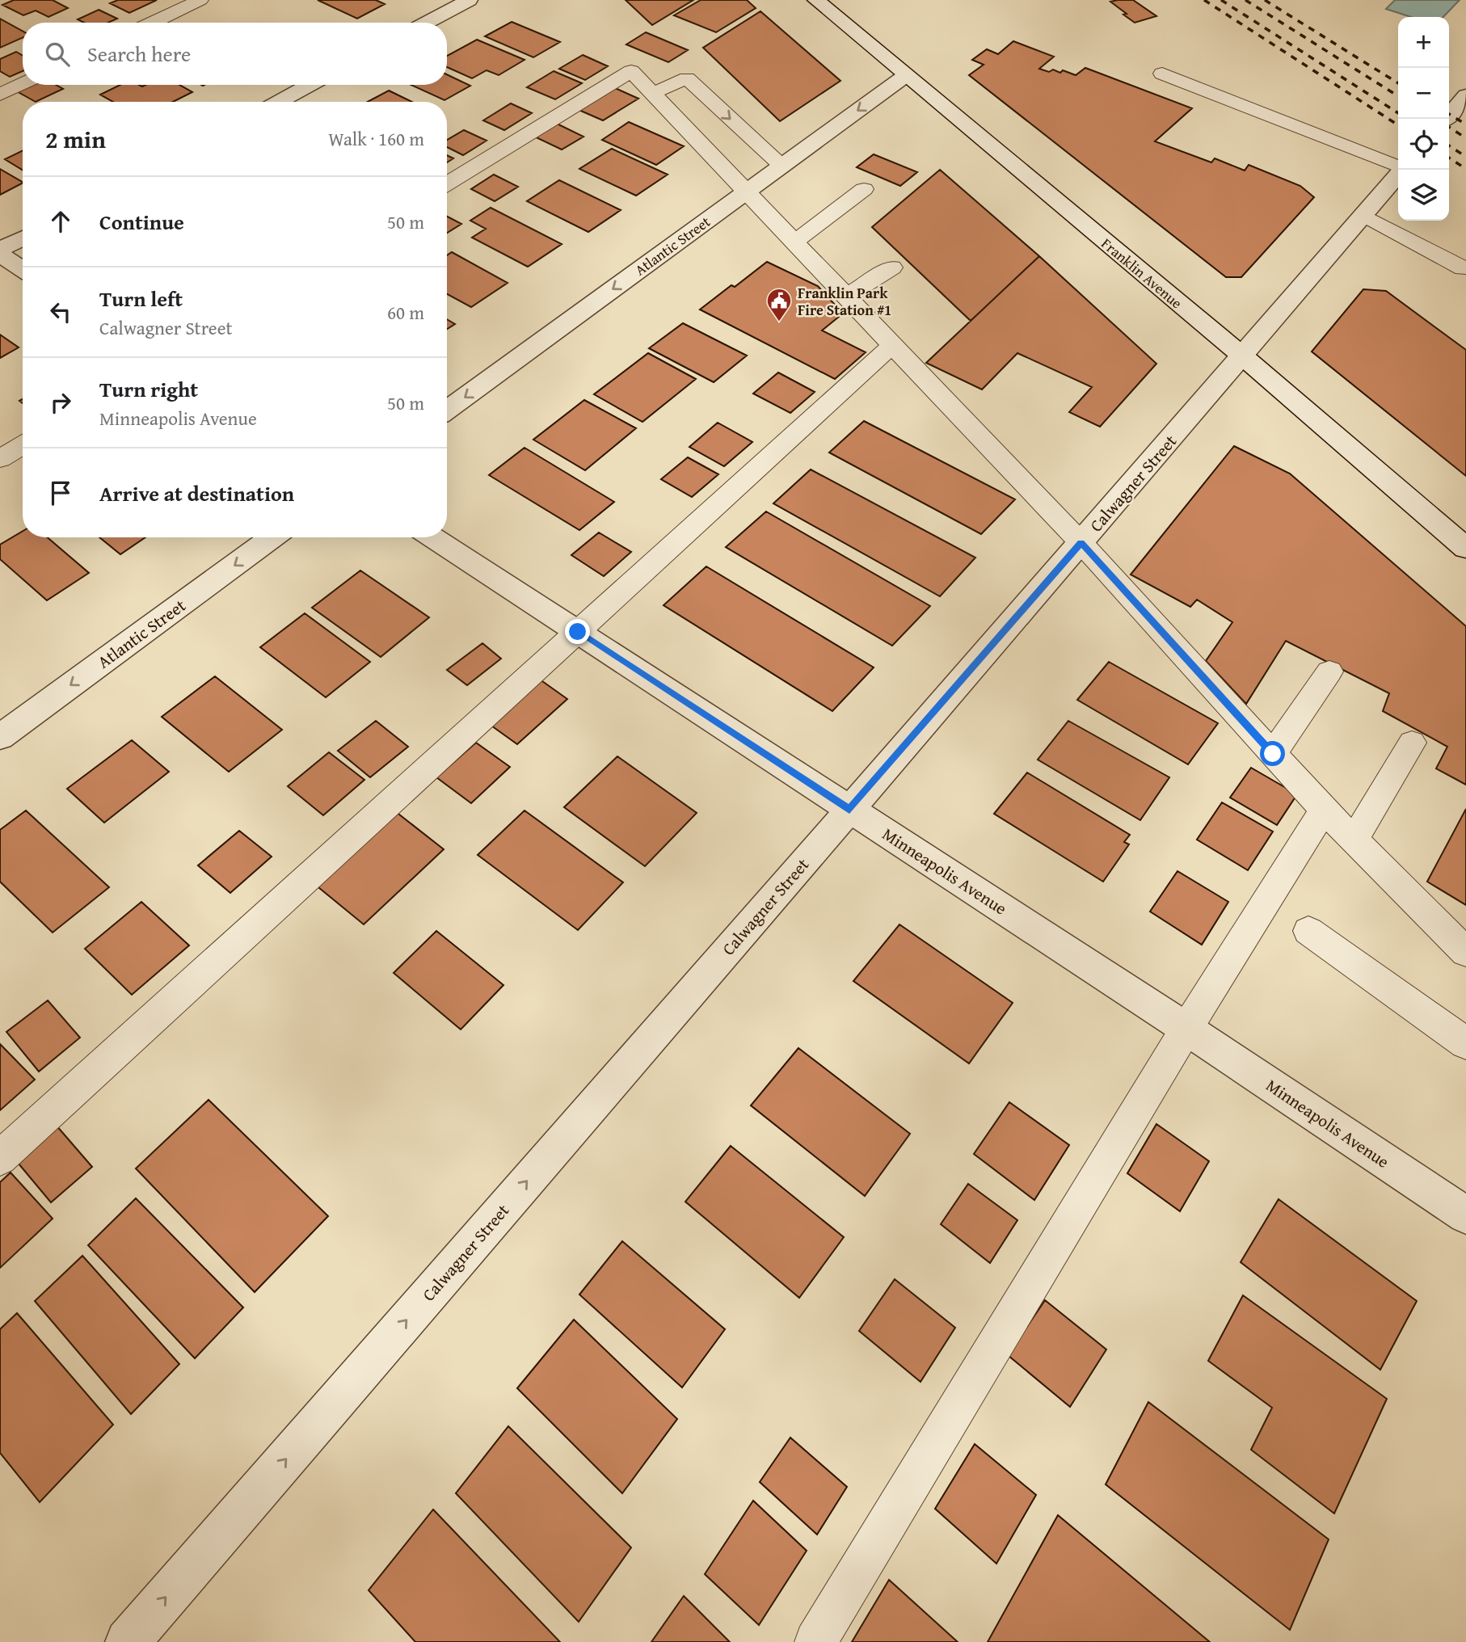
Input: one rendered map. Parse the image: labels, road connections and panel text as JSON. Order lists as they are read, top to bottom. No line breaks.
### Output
{"streets":{"street":["Atlantic Street","Franklin Avenue","Calwagner Street","Minneapolis Avenue"]},"crossings":[["Atlantic Street","Franklin Avenue"],["Franklin Avenue","Calwagner Street"],["Calwagner Street","Minneapolis Avenue"]],"one_way":["Atlantic Street","Calwagner Street"],"places":{"public building":["Franklin Park Fire Station #1"]},"page":{"map_buttons":["+","−"],"search":"Search here","heading":["2 min","Walk · 160 m"],"list":[["Continue","50 m"],["Turn left","Calwagner Street","60 m"],["Turn right","Minneapolis Avenue","50 m"],"Arrive at destination"]}}
